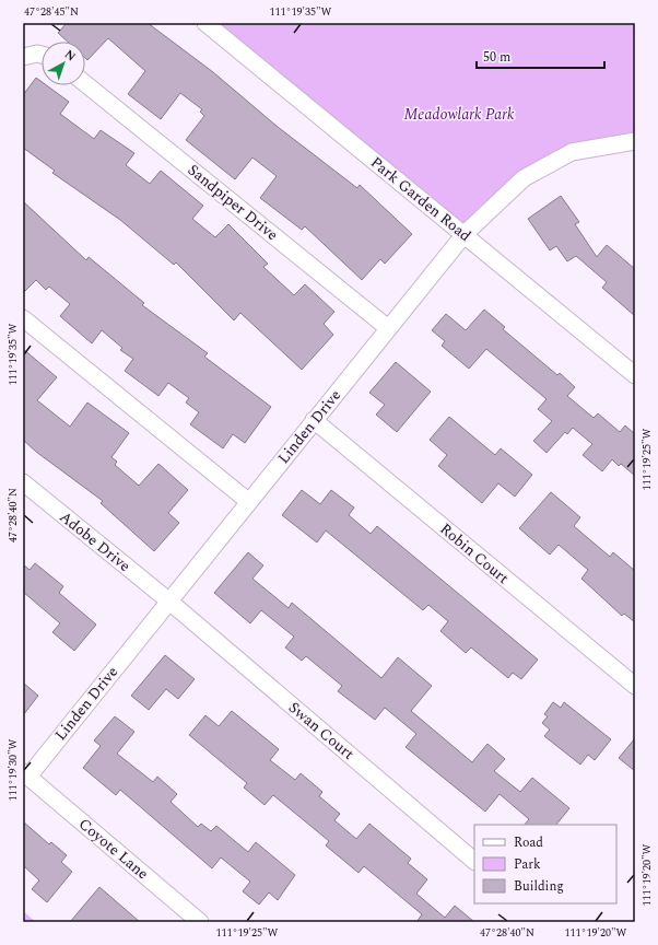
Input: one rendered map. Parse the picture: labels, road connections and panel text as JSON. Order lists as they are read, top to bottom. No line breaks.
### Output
{"streets":{"street":["Park Garden Road","Sandpiper Drive","Linden Drive","Adobe Drive","Robin Court","Swan Court","Coyote Lane"]},"crossings":[["Park Garden Road","Linden Drive"],["Sandpiper Drive","Linden Drive"],["Linden Drive","Adobe Drive"],["Linden Drive","Robin Court"],["Linden Drive","Swan Court"],["Linden Drive","Coyote Lane"],["Adobe Drive","Swan Court"]],"parks":["Meadowlark Park"],"legend":["Road","Park","Building"],"scale_bar":"50 m","north":"top right","coordinates":["47°28'45\"N","111°19'35\"W","111°19'25\"W","47°28'40\"N","111°19'30\"W","111°19'20\"W"]}
